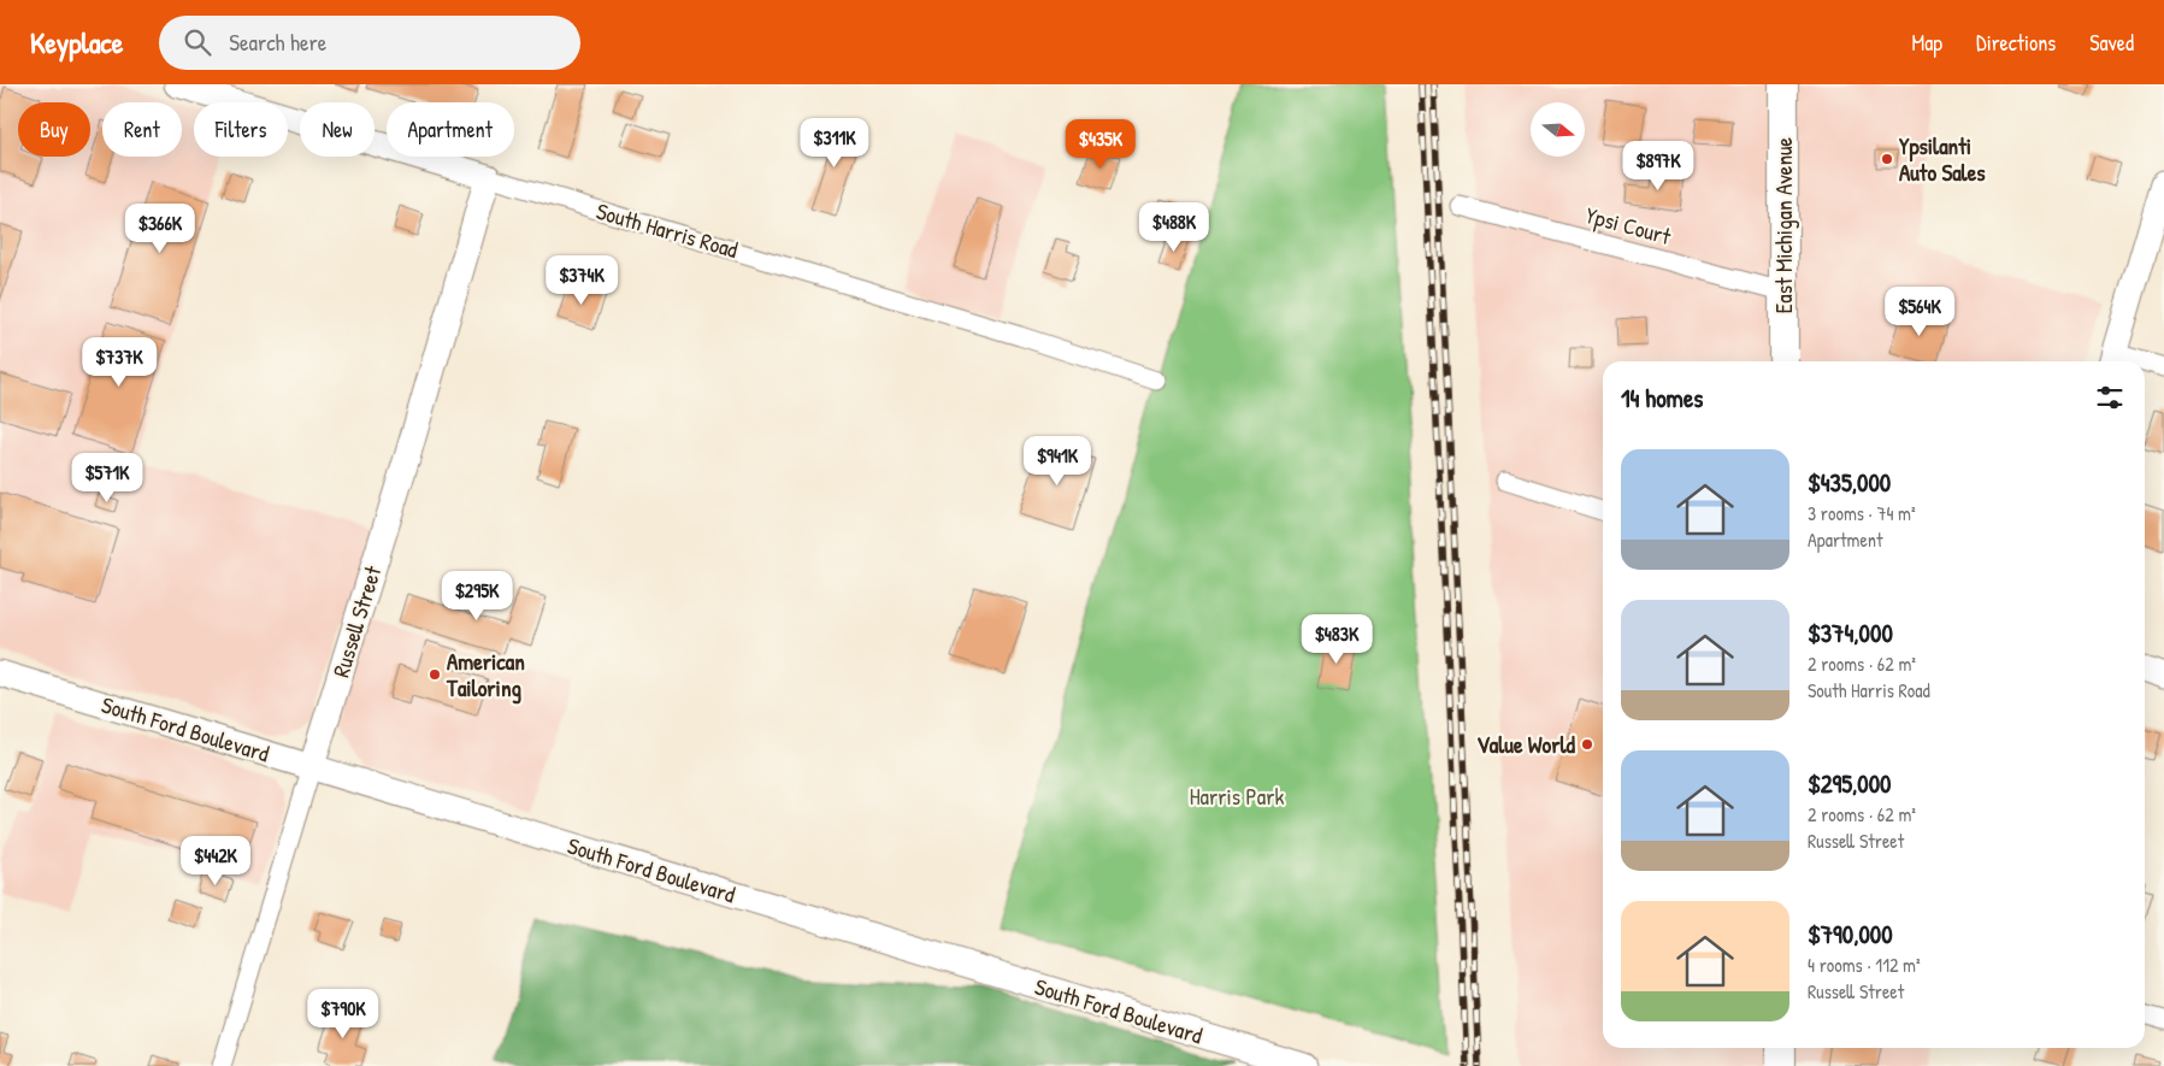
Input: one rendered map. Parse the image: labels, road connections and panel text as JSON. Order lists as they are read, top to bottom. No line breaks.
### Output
{"streets":{"main road":["East Michigan Avenue","South Harris Road","Russell Street","South Ford Boulevard"],"street":["Ypsi Court"]},"crossings":[["Ypsi Court","East Michigan Avenue"],["South Harris Road","Russell Street"],["Russell Street","South Ford Boulevard"]],"parks":["Harris Park"],"places":["Ypsilanti Auto Sales","American Tailoring","Value World"],"north":"right","page":{"header":"Keyplace","search":"Search here","nav":["Map","Directions","Saved"],"chip":["Buy","Rent","Filters","New","Apartment"],"price":["$311K","$435K","$897K","$488K","$366K","$374K","$564K","$737K","$941K","$571K","$295K","$483K","$442K","$790K"],"heading":"14 homes","list":[{"name":"$435,000","note":"3 rooms · 74 m² · Apartment"},{"name":"$374,000","note":"2 rooms · 62 m² · South Harris Road"},{"name":"$295,000","note":"2 rooms · 62 m² · Russell Street"},{"name":"$790,000","note":"4 rooms · 112 m² · Russell Street"}]}}
